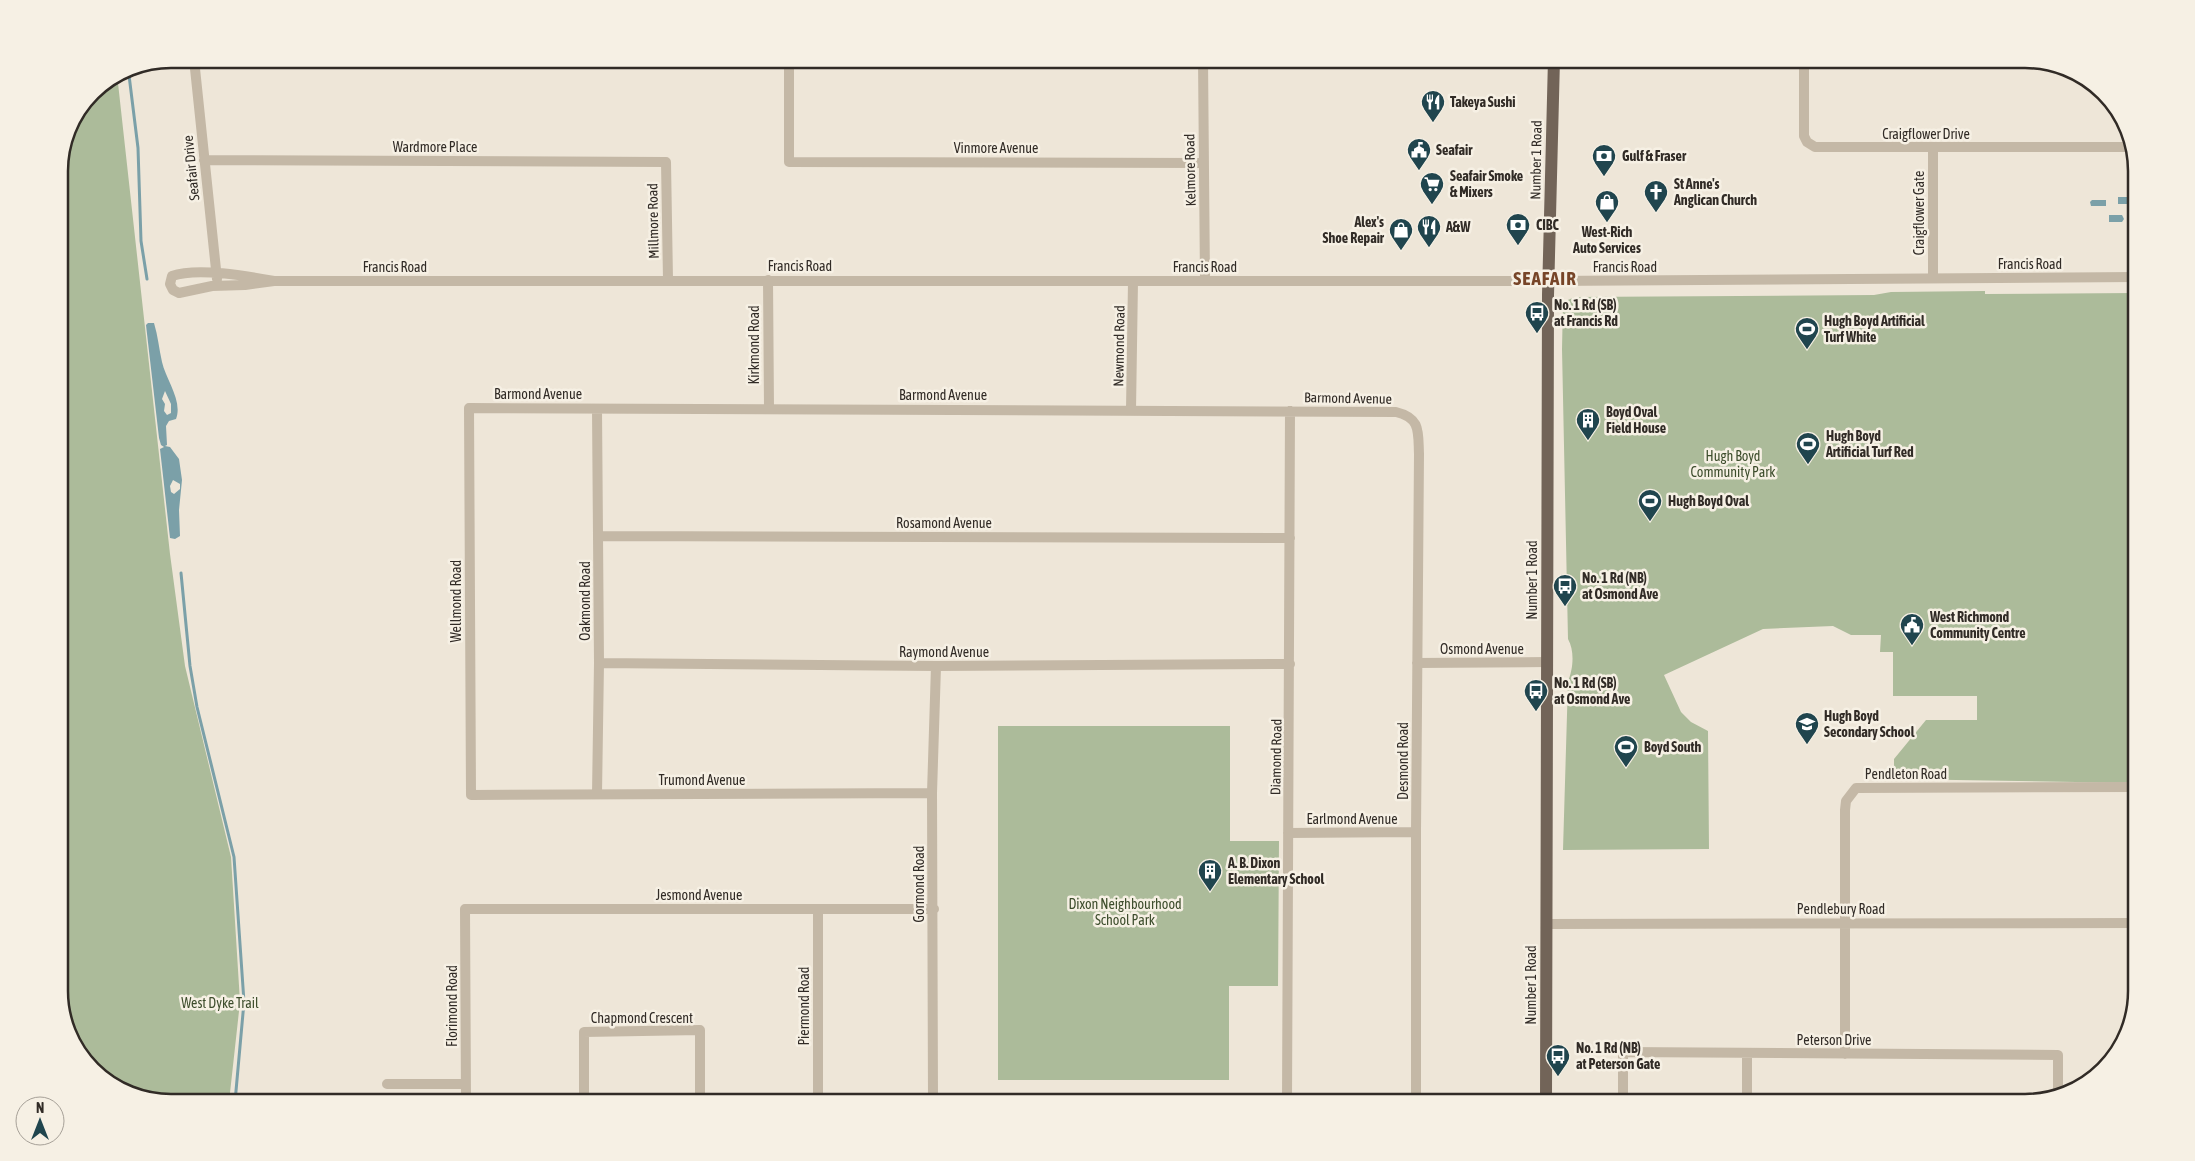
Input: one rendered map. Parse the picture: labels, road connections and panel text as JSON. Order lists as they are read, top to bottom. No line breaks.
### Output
{"streets":{"main road":["Number 1 Road"],"street":["Craigflower Drive","Wardmore Place","Vinmore Avenue","Seafair Drive","Kelmore Road","Craigflower Gate","Millmore Road","Francis Road","Kirkmond Road","Newmond Road","Barmond Avenue","Rosamond Avenue","Wellmond Road","Oakmond Road","Osmond Avenue","Raymond Avenue","Diamond Road","Desmond Road","Pendleton Road","Trumond Avenue","Earlmond Avenue","Gormond Road","Jesmond Avenue","Pendlebury Road","Florimond Road","Piermond Road","Chapmond Crescent","Peterson Drive"]},"crossings":[["Craigflower Drive","Craigflower Gate"],["Wardmore Place","Seafair Drive"],["Wardmore Place","Millmore Road"],["Vinmore Avenue","Kelmore Road"],["Number 1 Road","Francis Road"],["Number 1 Road","Osmond Avenue"],["Number 1 Road","Pendlebury Road"],["Seafair Drive","Francis Road"],["Kelmore Road","Francis Road"],["Craigflower Gate","Francis Road"],["Millmore Road","Francis Road"],["Francis Road","Kirkmond Road"],["Francis Road","Newmond Road"],["Kirkmond Road","Barmond Avenue"],["Newmond Road","Barmond Avenue"],["Barmond Avenue","Wellmond Road"],["Barmond Avenue","Oakmond Road"],["Barmond Avenue","Diamond Road"],["Barmond Avenue","Desmond Road"],["Rosamond Avenue","Oakmond Road"],["Rosamond Avenue","Diamond Road"],["Wellmond Road","Trumond Avenue"],["Oakmond Road","Raymond Avenue"],["Oakmond Road","Trumond Avenue"],["Osmond Avenue","Desmond Road"],["Raymond Avenue","Diamond Road"],["Raymond Avenue","Gormond Road"],["Diamond Road","Earlmond Avenue"],["Desmond Road","Earlmond Avenue"],["Pendleton Road","Pendlebury Road"],["Pendleton Road","Peterson Drive"],["Trumond Avenue","Gormond Road"],["Gormond Road","Jesmond Avenue"],["Jesmond Avenue","Florimond Road"],["Jesmond Avenue","Piermond Road"]],"districts":["SEAFAIR"],"parks":["Hugh Boyd Community Park","Dixon Neighbourhood School Park","West Dyke Trail"],"places":{"restaurant":["Takeya Sushi","A&W"],"public building":["Seafair","West Richmond Community Centre"],"bank":["Gulf & Fraser","CIBC"],"supermarket":["Seafair Smoke & Mixers"],"church":["St Anne's Anglican Church"],"shop":["West-Rich Auto Services","Alex's Shoe Repair"],"bus stop":["No. 1 Rd (SB) at Francis Rd","No. 1 Rd (NB) at Osmond Ave","No. 1 Rd (SB) at Osmond Ave","No. 1 Rd (NB) at Peterson Gate"],"sports":["Hugh Boyd Artificial Turf White","Hugh Boyd Artificial Turf Red","Hugh Boyd Oval","Boyd South"],"building":["Boyd Oval Field House","A. B. Dixon Elementary School"],"school or university":["Hugh Boyd Secondary School"]},"north":"top"}
